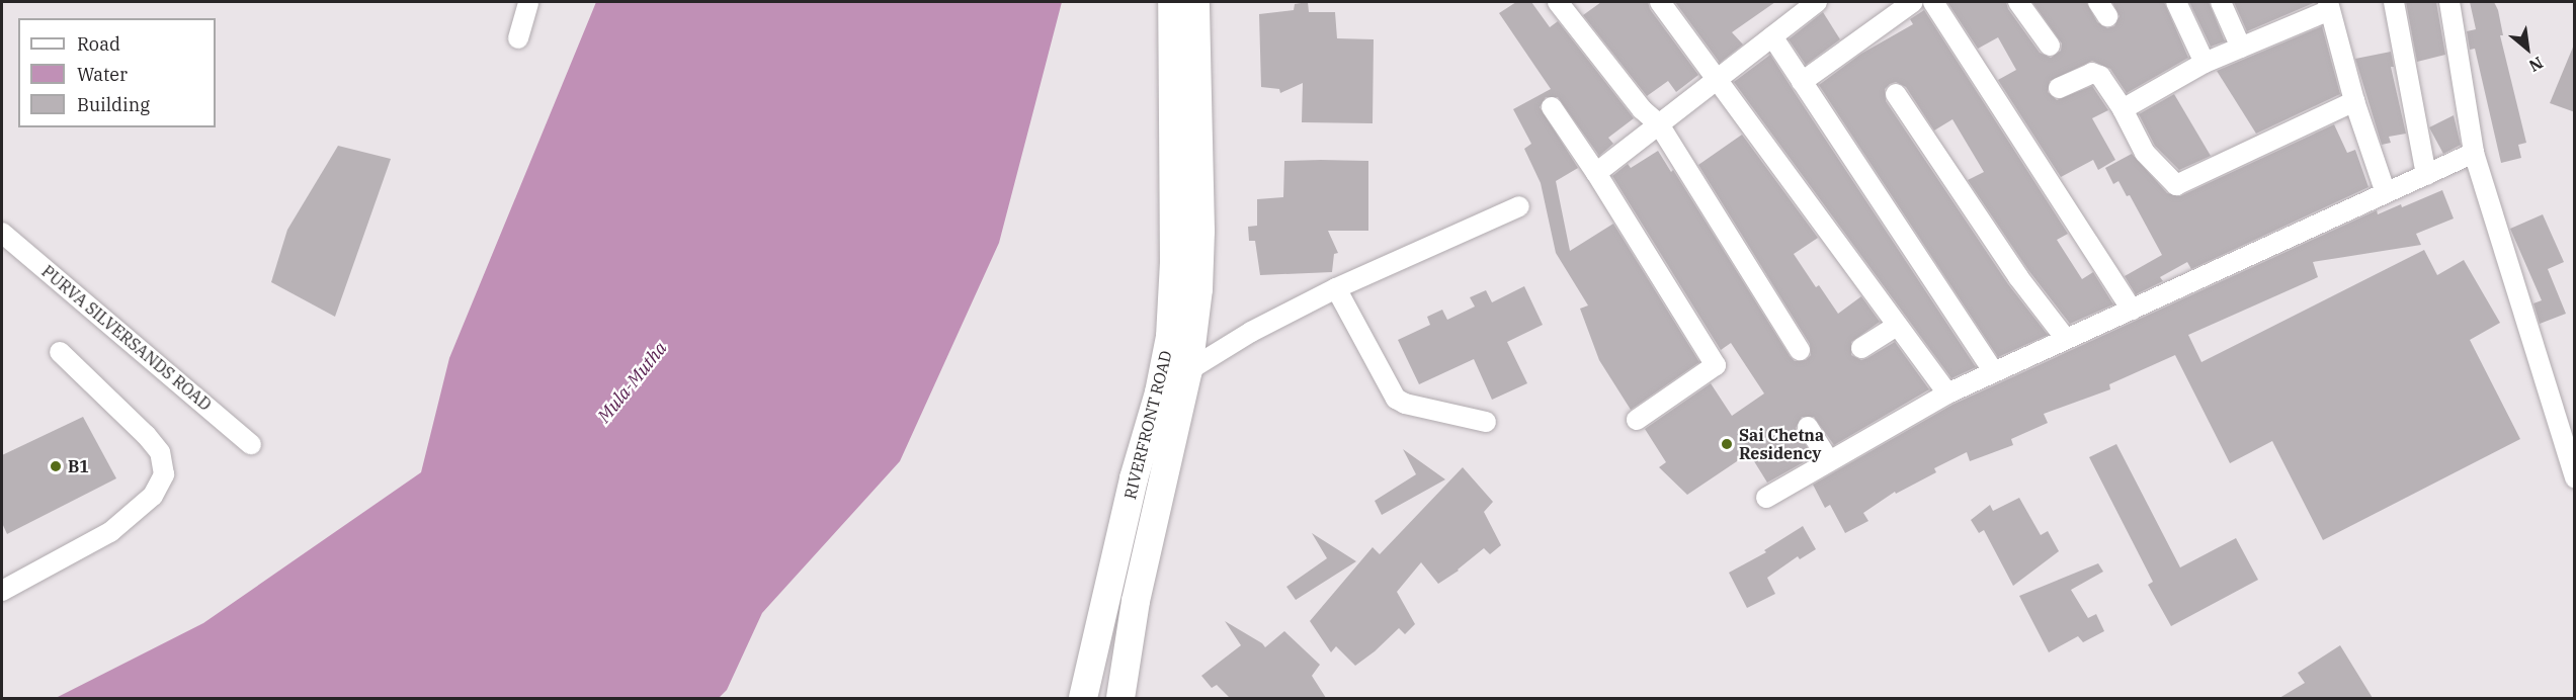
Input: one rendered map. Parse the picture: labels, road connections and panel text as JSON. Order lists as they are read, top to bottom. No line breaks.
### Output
{"streets":{"street":["PURVA SILVERSANDS ROAD","RIVERFRONT ROAD"]},"water":["Mula-Mutha"],"places":["Sai Chetna Residency","B1"],"legend":["Road","Water","Building"],"north":"bottom right"}
